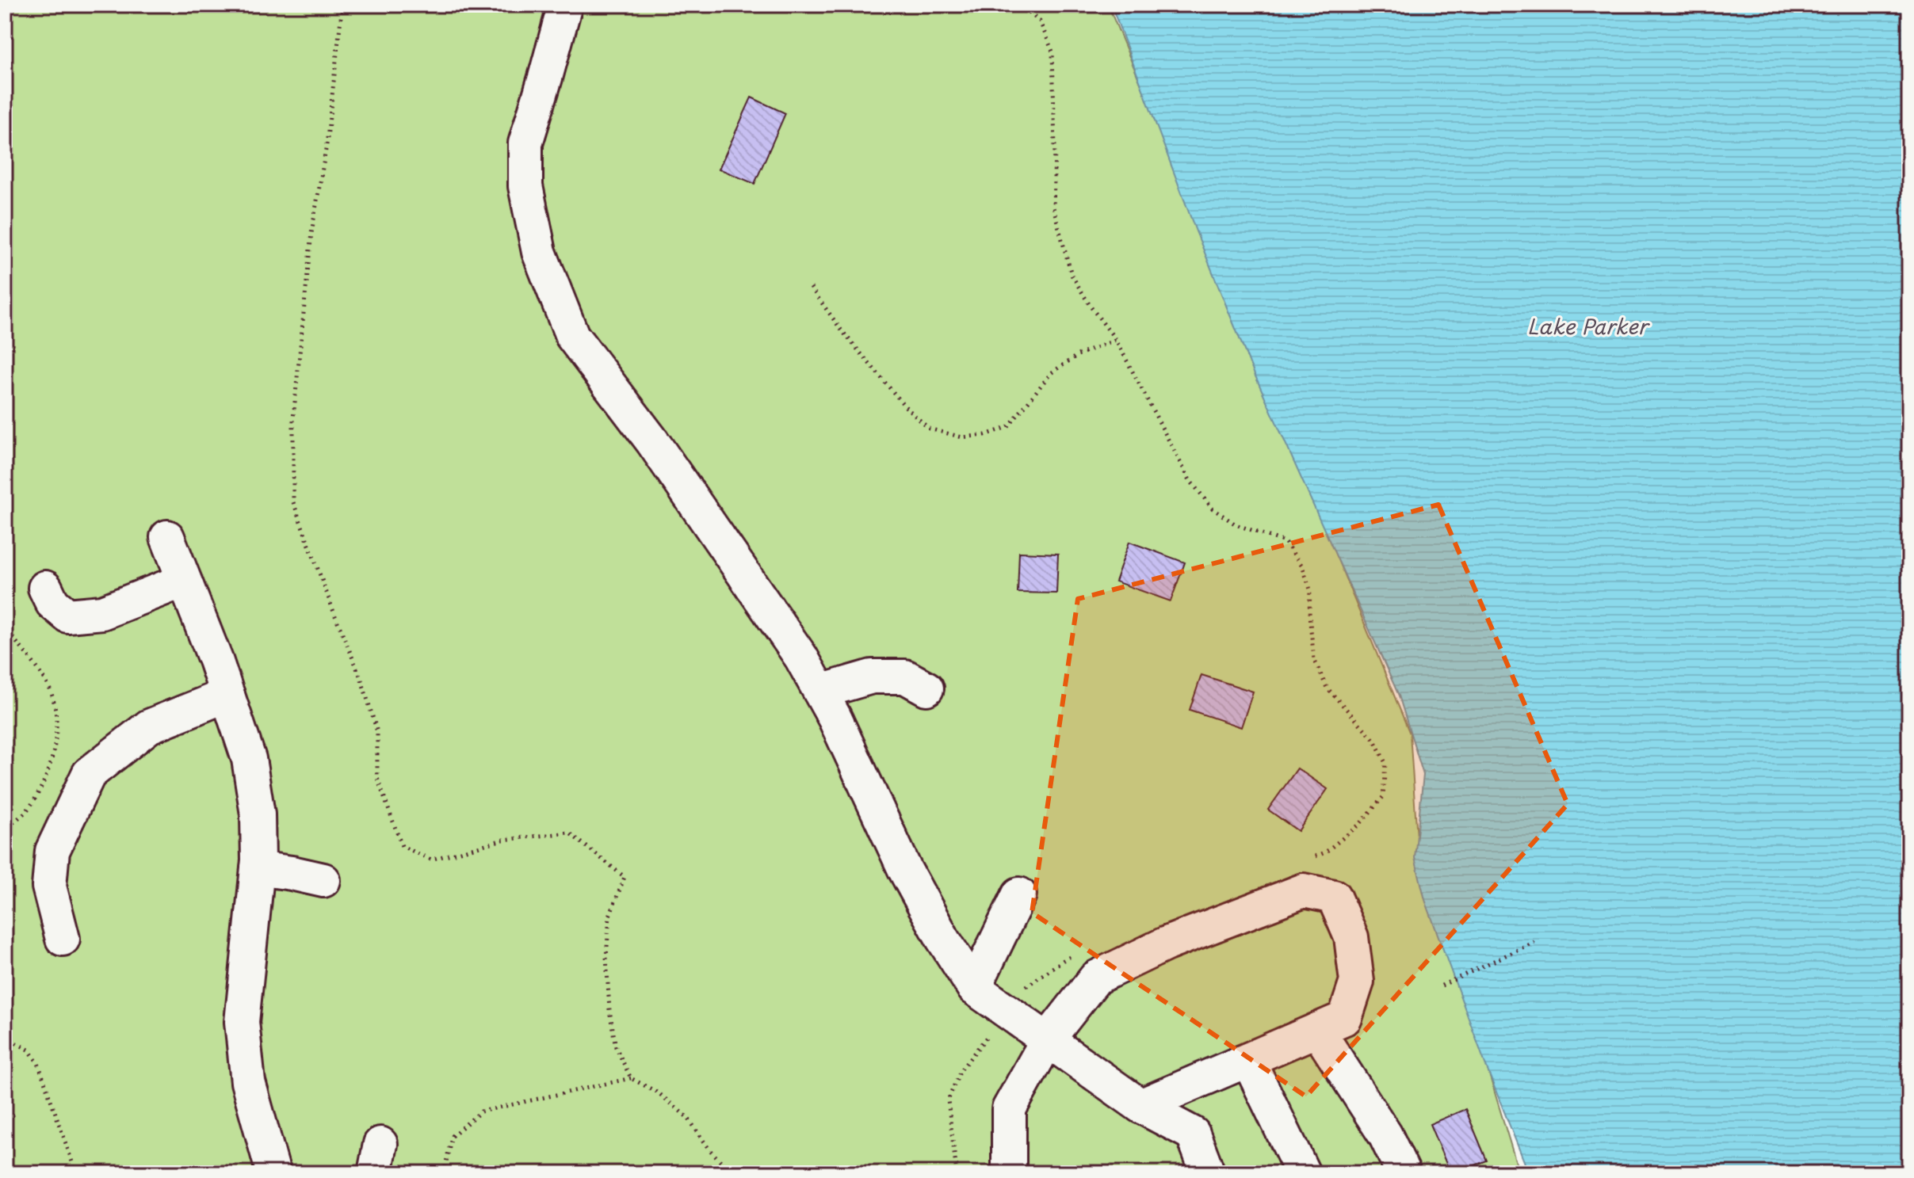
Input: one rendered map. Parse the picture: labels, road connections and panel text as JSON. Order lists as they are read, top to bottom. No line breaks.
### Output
{"water":["Lake Parker"]}
